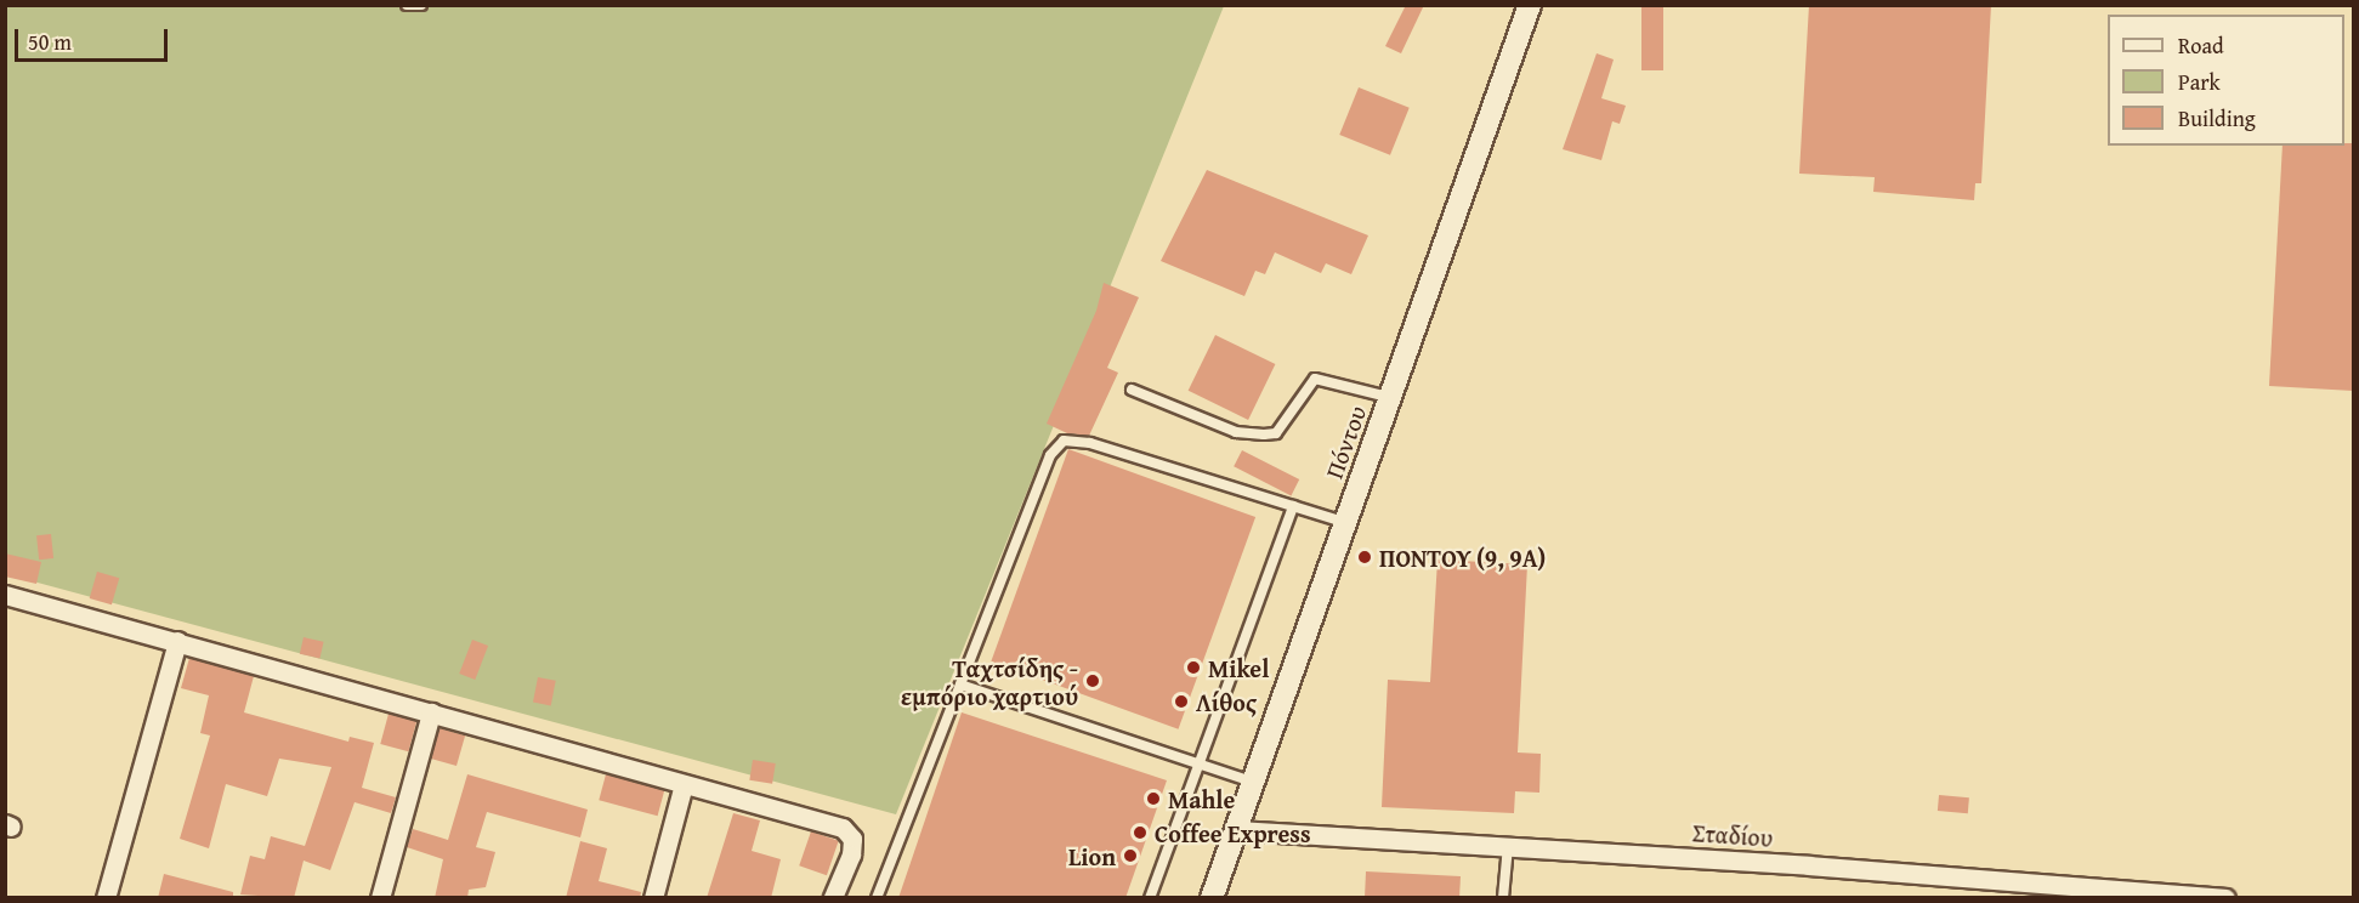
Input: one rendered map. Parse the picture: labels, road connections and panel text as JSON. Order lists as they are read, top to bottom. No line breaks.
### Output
{"streets":{"street":["Πόντου","Σταδίου"]},"crossings":[["Πόντου","Σταδίου"]],"places":["ΠΟΝΤΟΥ (9, 9Α)","Mikel","Ταχτσίδης - εμπόριο χαρτιού","Λίθος","Mahle","Coffee Express","Lion"],"legend":["Road","Park","Building"],"scale_bar":"50 m"}
